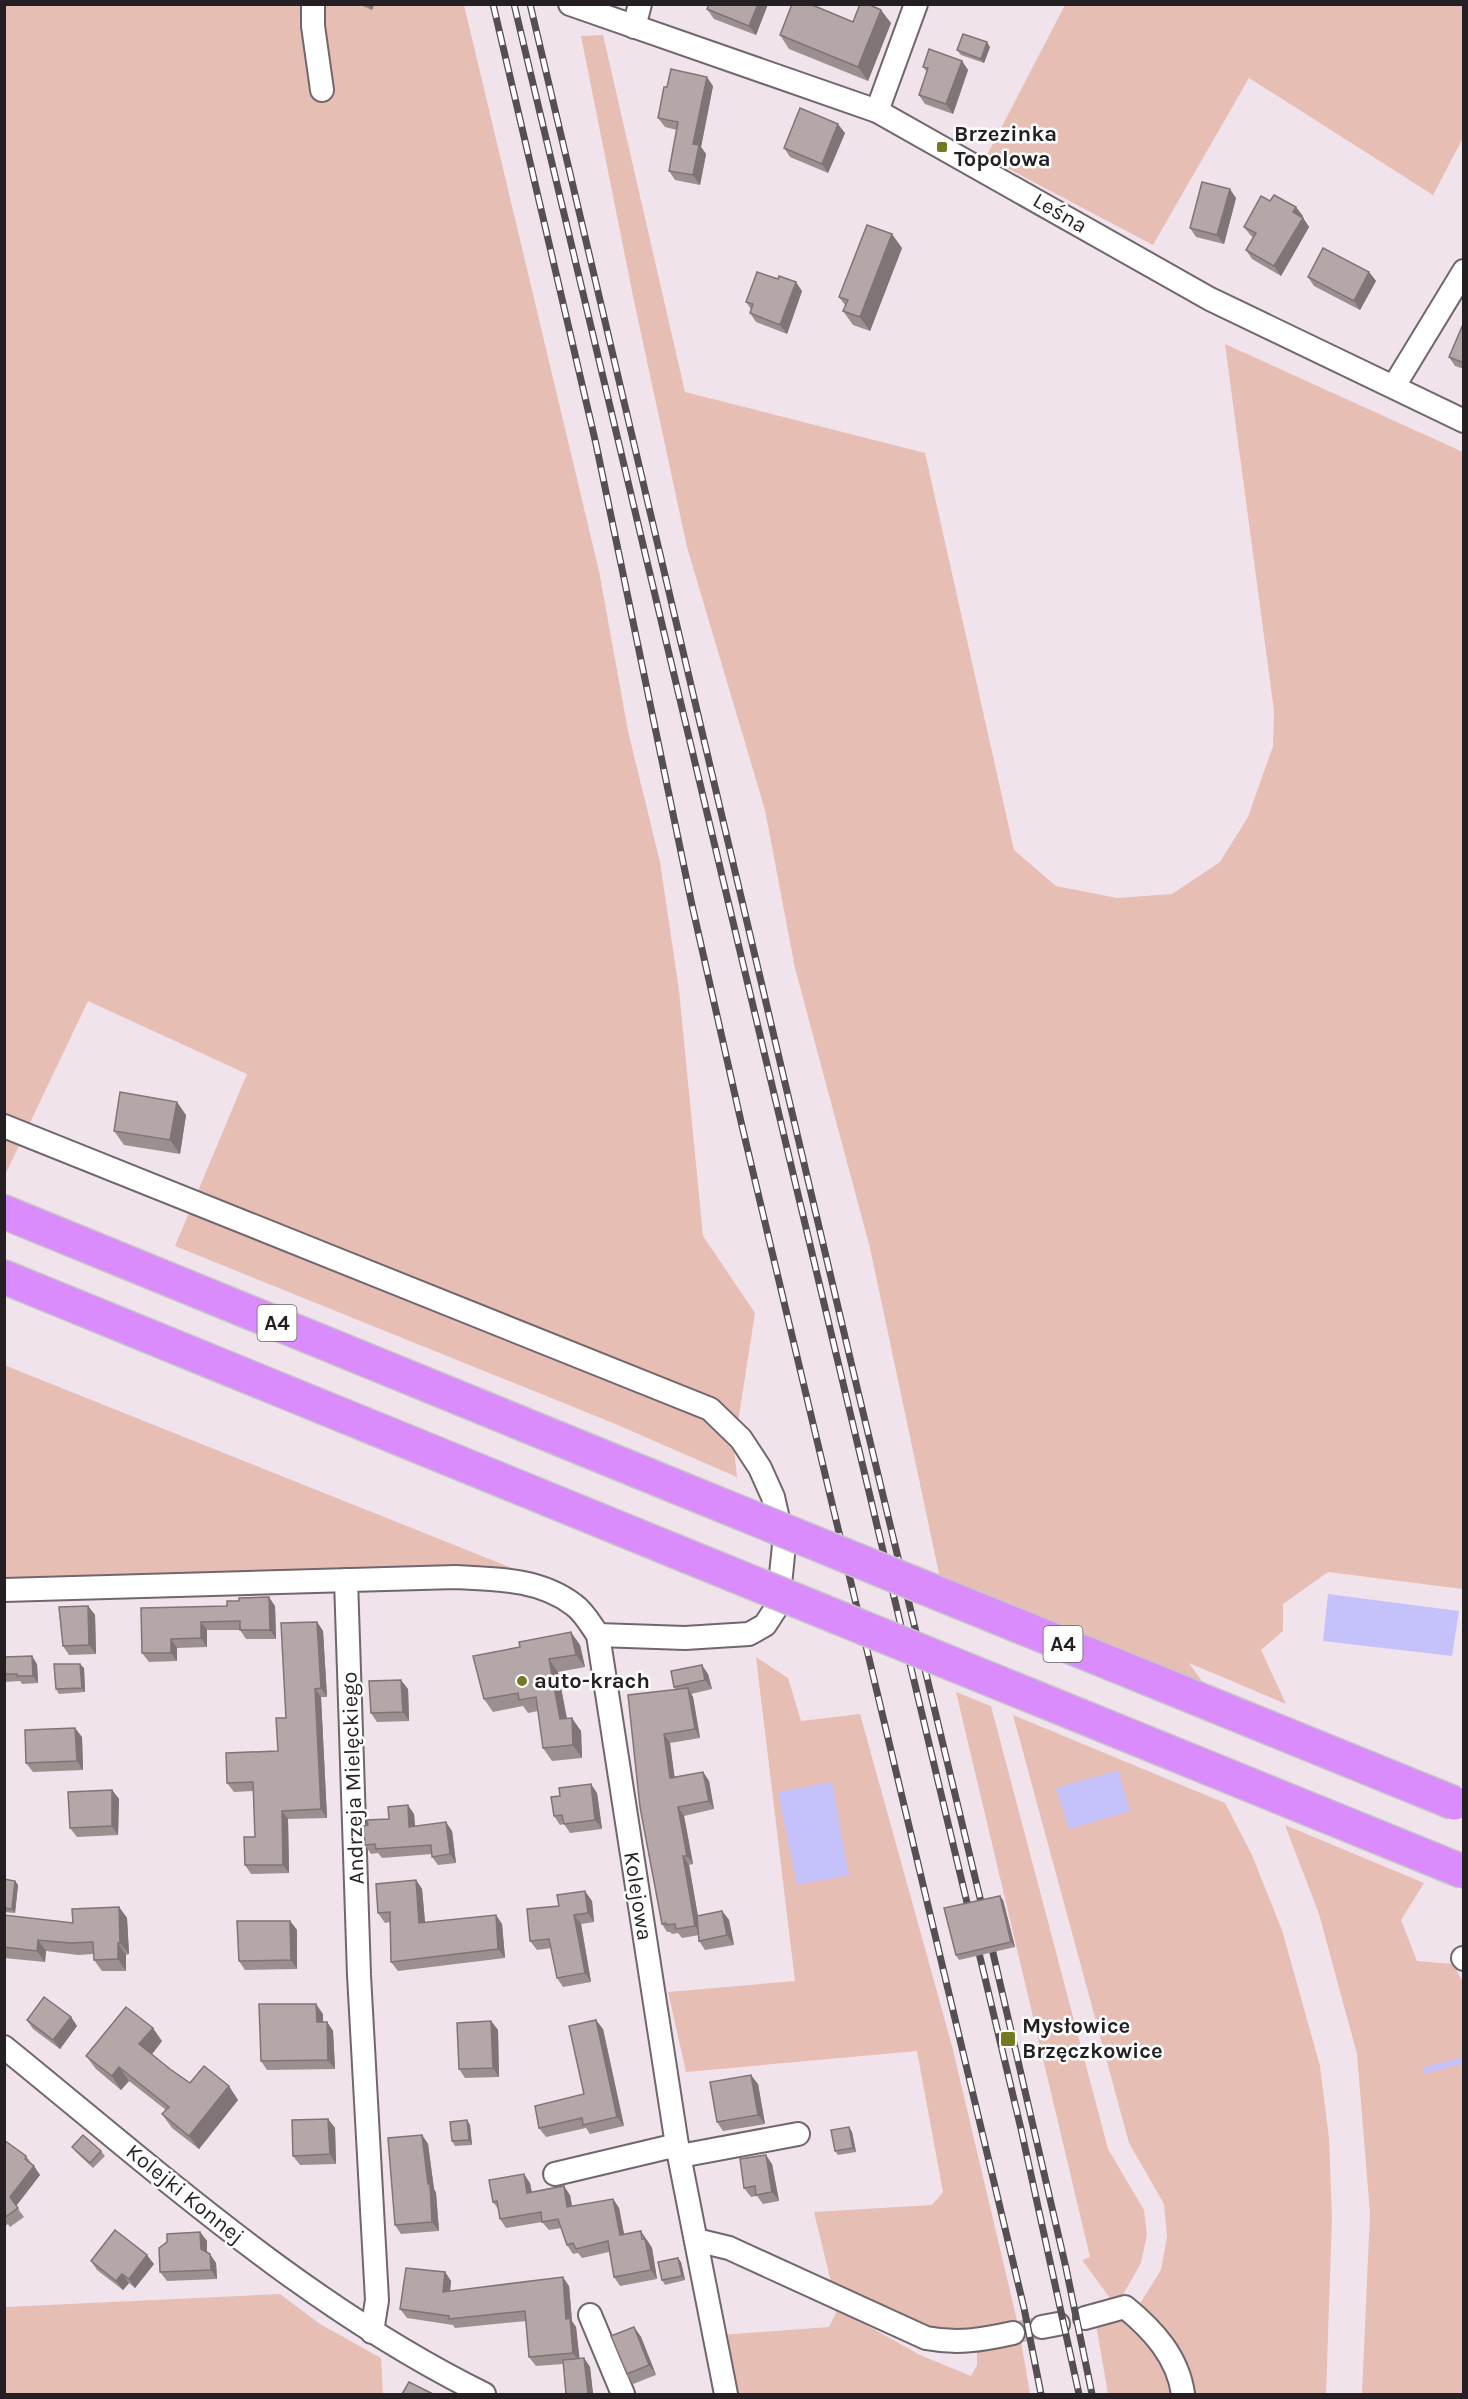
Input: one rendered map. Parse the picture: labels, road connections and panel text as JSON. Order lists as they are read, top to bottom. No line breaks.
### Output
{"streets":{"highway":["A4"],"street":["Leśna","Andrzeja Mielęckiego","Kolejowa","Kolejki Konnej"]},"crossings":[["Andrzeja Mielęckiego","Kolejki Konnej"]],"places":{"transit":["Brzezinka Topolowa","Mysłowice Brzęczkowice"],"other":["auto-krach"]}}
